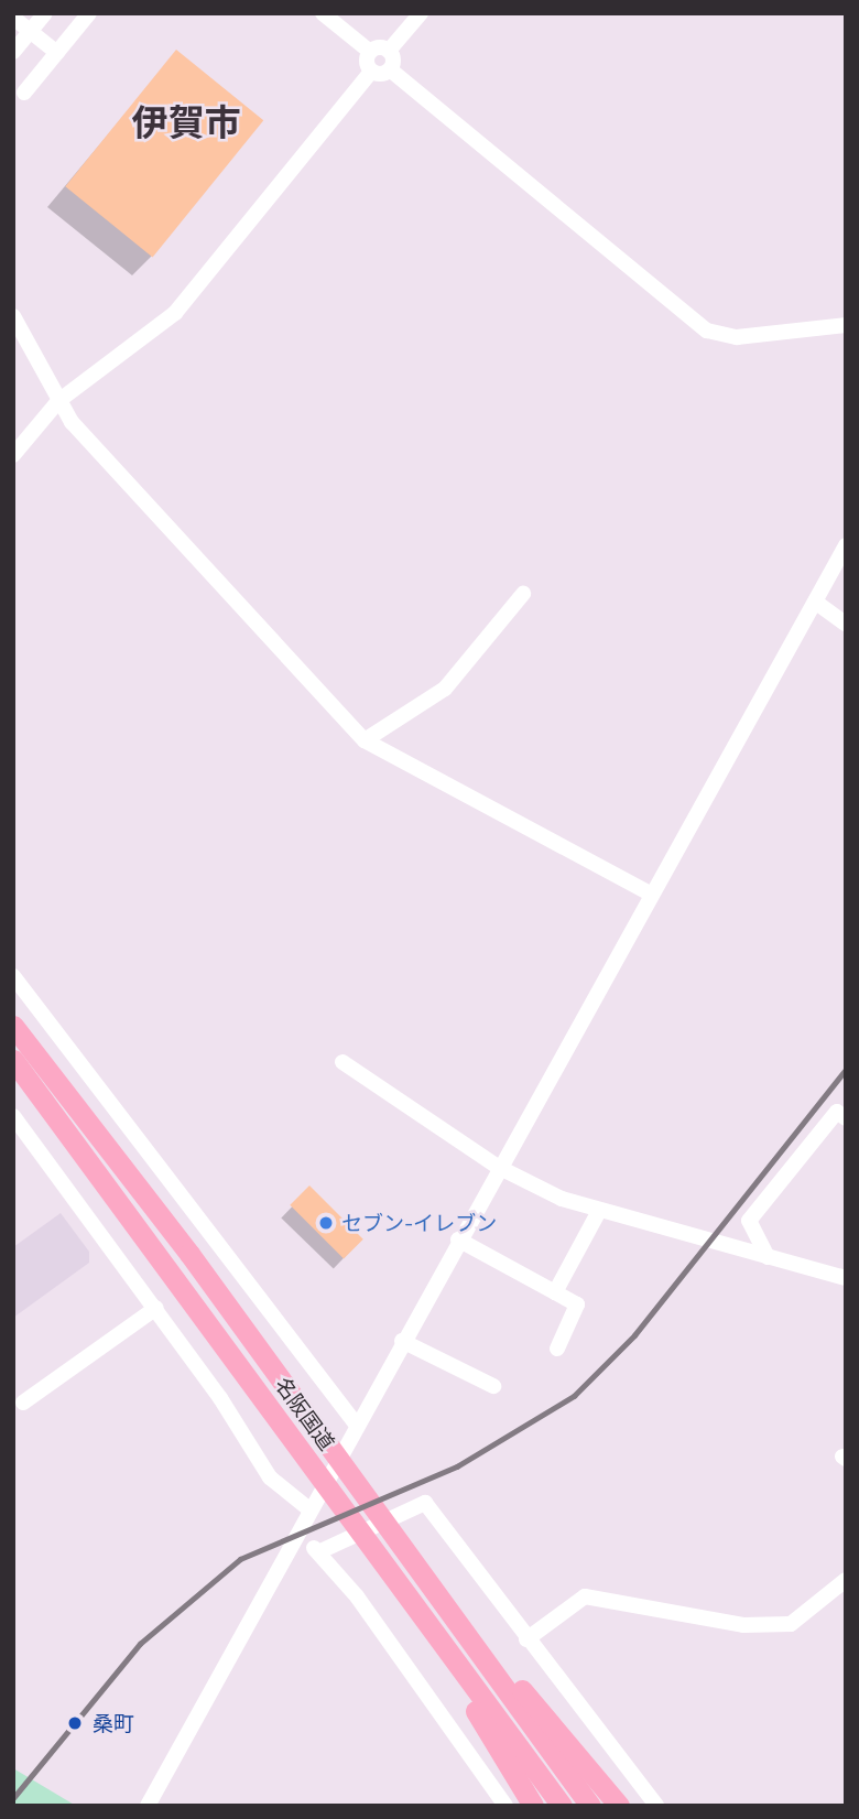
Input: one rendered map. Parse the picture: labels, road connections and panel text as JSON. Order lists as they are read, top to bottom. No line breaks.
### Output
{"streets":{"highway":["名阪国道"]},"districts":["伊賀市"],"places":["セブン-イレブン","桑町"]}
